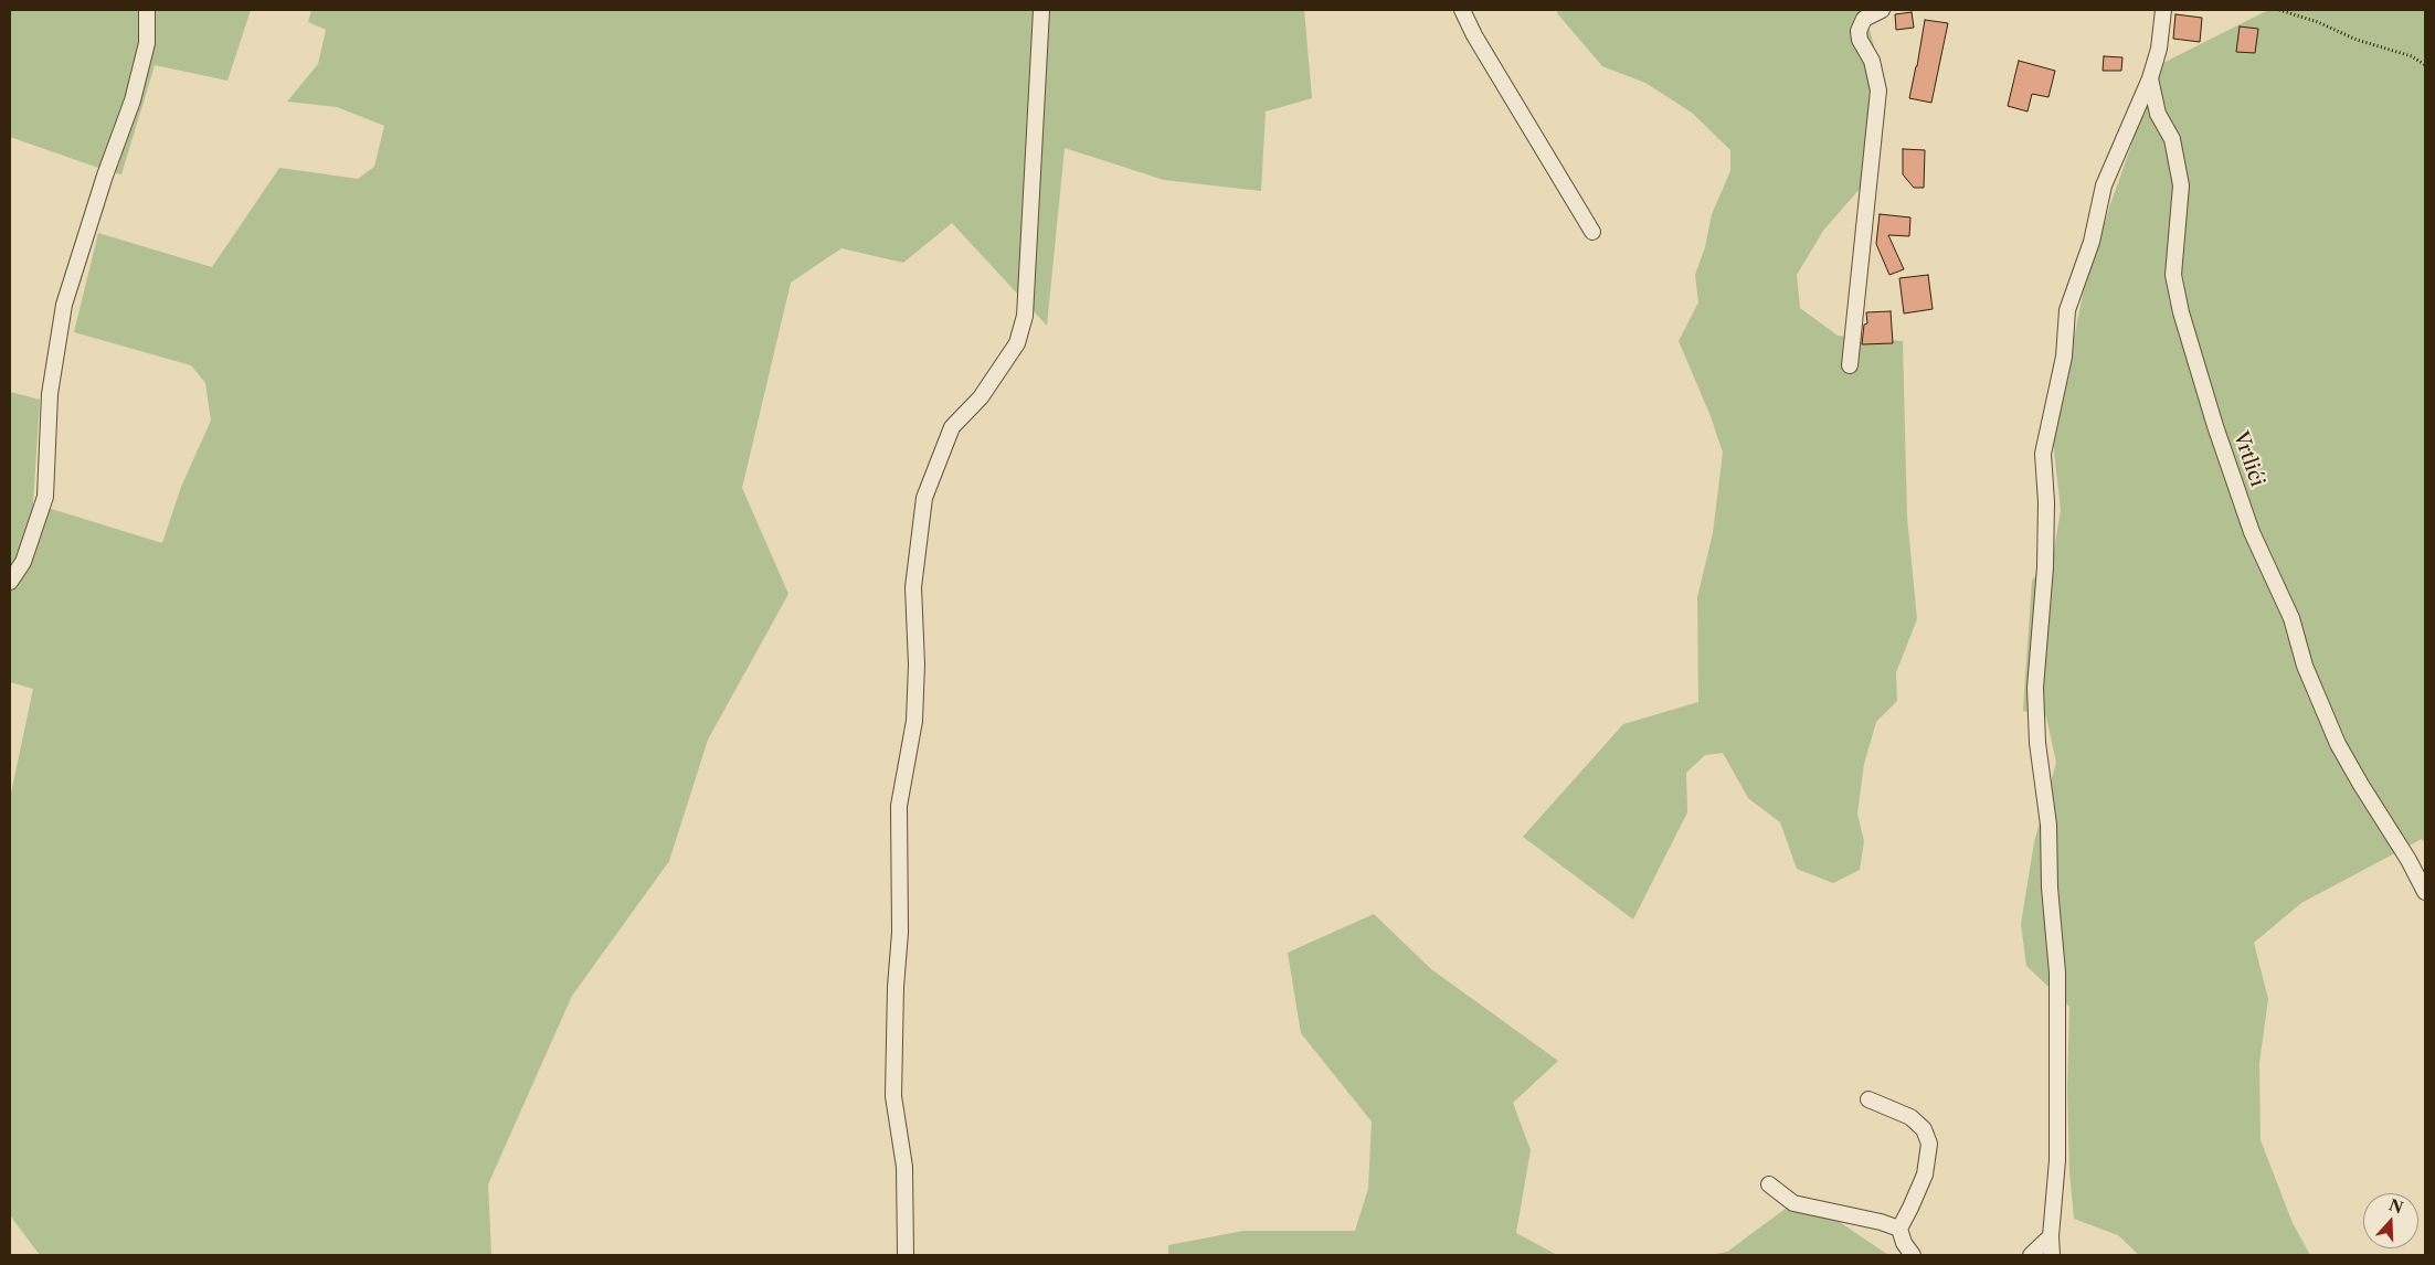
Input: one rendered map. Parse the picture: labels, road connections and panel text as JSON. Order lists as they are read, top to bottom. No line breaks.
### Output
{"streets":{"street":["Vrtlići"]},"north":"top"}
